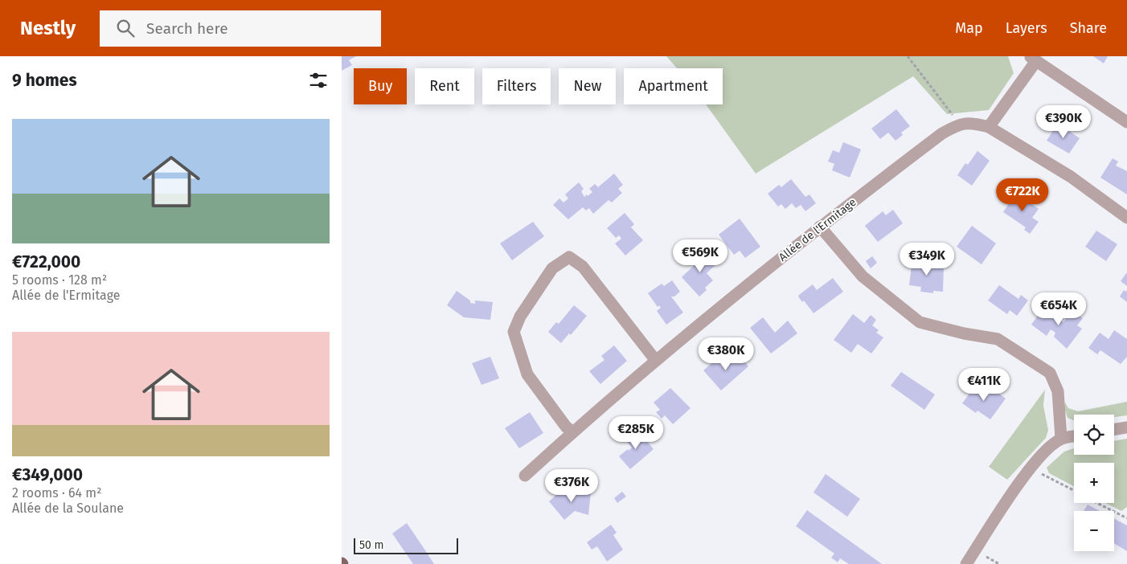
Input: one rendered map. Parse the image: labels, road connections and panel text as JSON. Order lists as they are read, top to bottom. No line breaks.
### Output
{"streets":{"street":["Allée de l'Ermitage"]},"scale_bar":"50 m","page":{"header":"Nestly","search":"Search here","nav":["Map","Layers","Share"],"heading":"9 homes","chip":["Buy","Rent","Filters","New","Apartment"],"list":[{"name":"€722,000","note":"5 rooms · 128 m² · Allée de l'Ermitage"},{"name":"€349,000","note":"2 rooms · 64 m² · Allée de la Soulane"}],"price":["€390K","€722K","€569K","€349K","€654K","€380K","€411K","€285K","€376K"],"map_buttons":["+","−"],"scale":"50 m"}}
